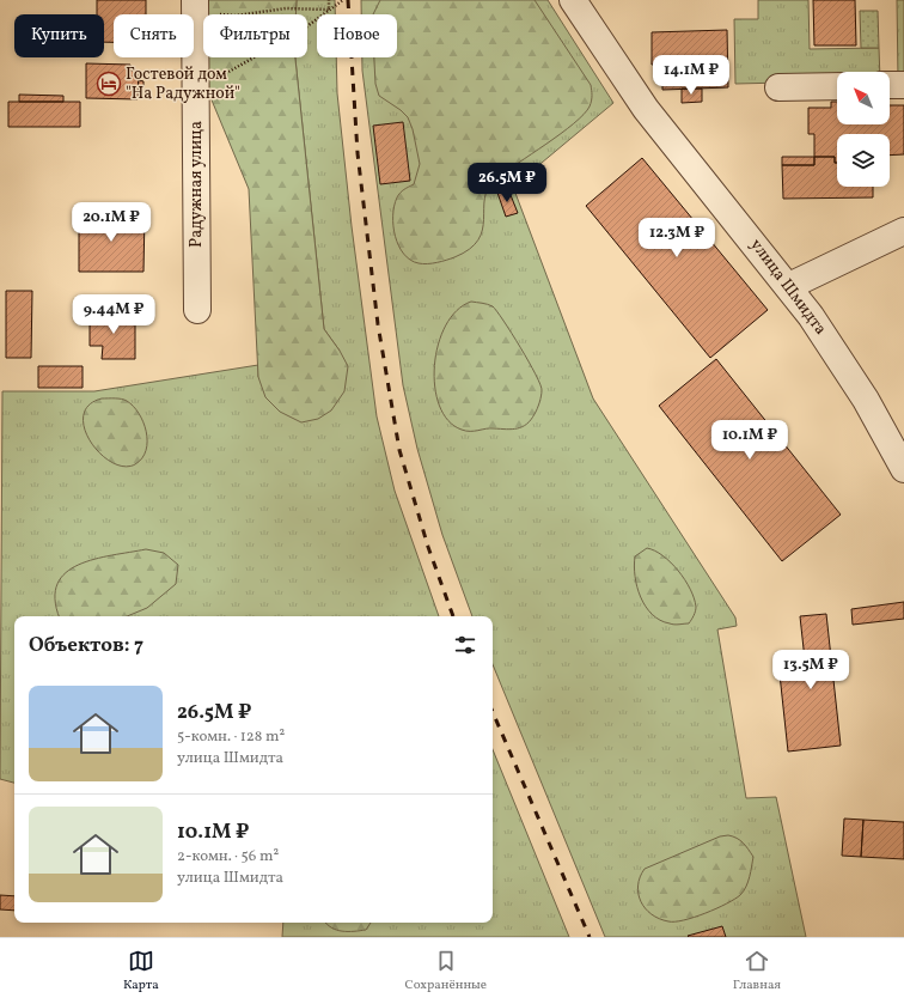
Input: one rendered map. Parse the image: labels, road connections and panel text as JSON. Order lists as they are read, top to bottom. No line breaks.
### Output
{"streets":{"street":["Радужная улица","улица Шмидта"]},"places":{"hotel":["Гостевой дом \"На Радужной\""]},"north":"top left","page":{"chip":["Купить","Снять","Фильтры","Новое"],"price":["14.1M ₽","26.5M ₽","20.1M ₽","12.3M ₽","9.44M ₽","10.1M ₽","13.5M ₽"],"heading":"Объектов: 7","list":[{"name":"26.5M ₽","note":"5-комн. · 128 m² · улица Шмидта"},{"name":"10.1M ₽","note":"2-комн. · 56 m² · улица Шмидта"}],"tabs":["Карта","Сохранённые","Главная"]}}
